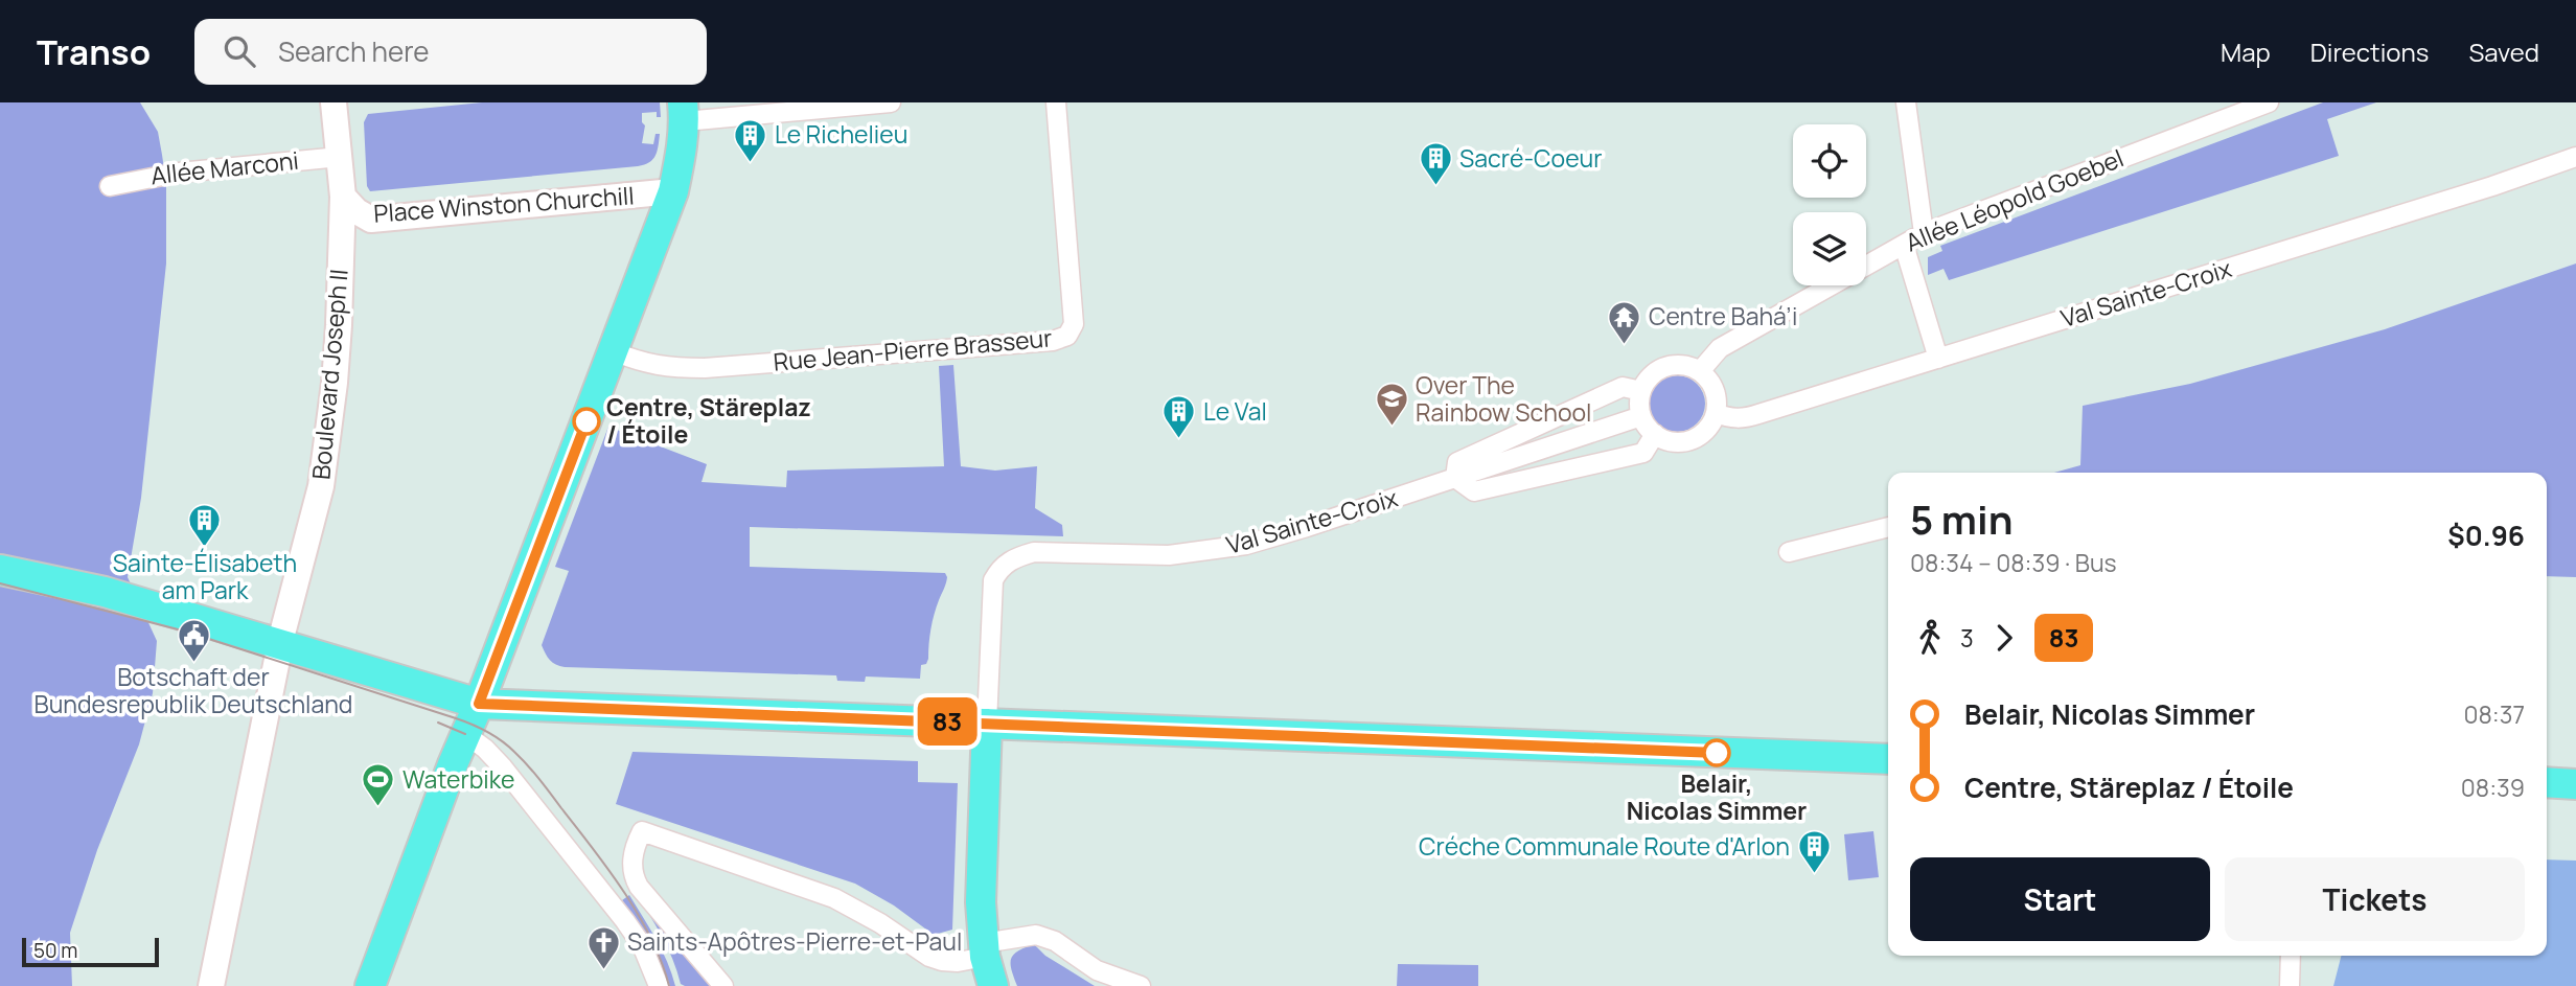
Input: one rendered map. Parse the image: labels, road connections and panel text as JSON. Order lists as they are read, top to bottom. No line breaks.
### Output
{"streets":{"main road":["Place Winston Churchill","Boulevard Joseph II"],"street":["Allée Marconi","Allée Léopold Goebel","Val Sainte-Croix","Rue Jean-Pierre Brasseur"]},"crossings":[["Allée Marconi","Boulevard Joseph II"],["Allée Léopold Goebel","Val Sainte-Croix"],["Place Winston Churchill","Boulevard Joseph II"]],"places":{"building":["Le Richelieu","Sacré-Coeur","Le Val","Sainte-Élisabeth am Park","Créche Communale Route d'Arlon"],"temple":["Centre Bahá’i"],"other":["Centre, Stäreplaz / Étoile","Belair, Nicolas Simmer"],"school or university":["Over The Rainbow School"],"public building":["Botschaft der Bundesrepublik Deutschland"],"sports":["Waterbike"],"church":["Saints-Apôtres-Pierre-et-Paul"]},"lines":["bus line 83"],"scale_bar":"50 m","page":{"header":"Transo","search":"Search here","nav":["Map","Directions","Saved"],"on_map":"83","heading":["5 min","08:34 – 08:39 · Bus","$0.96"],"legs":["3","83"],"list":[{"name":"Belair, Nicolas Simmer","value":"08:37"},{"name":"Centre, Stäreplaz / Étoile","value":"08:39"}],"buttons":["Start","Tickets"],"scale":"50 m"}}
